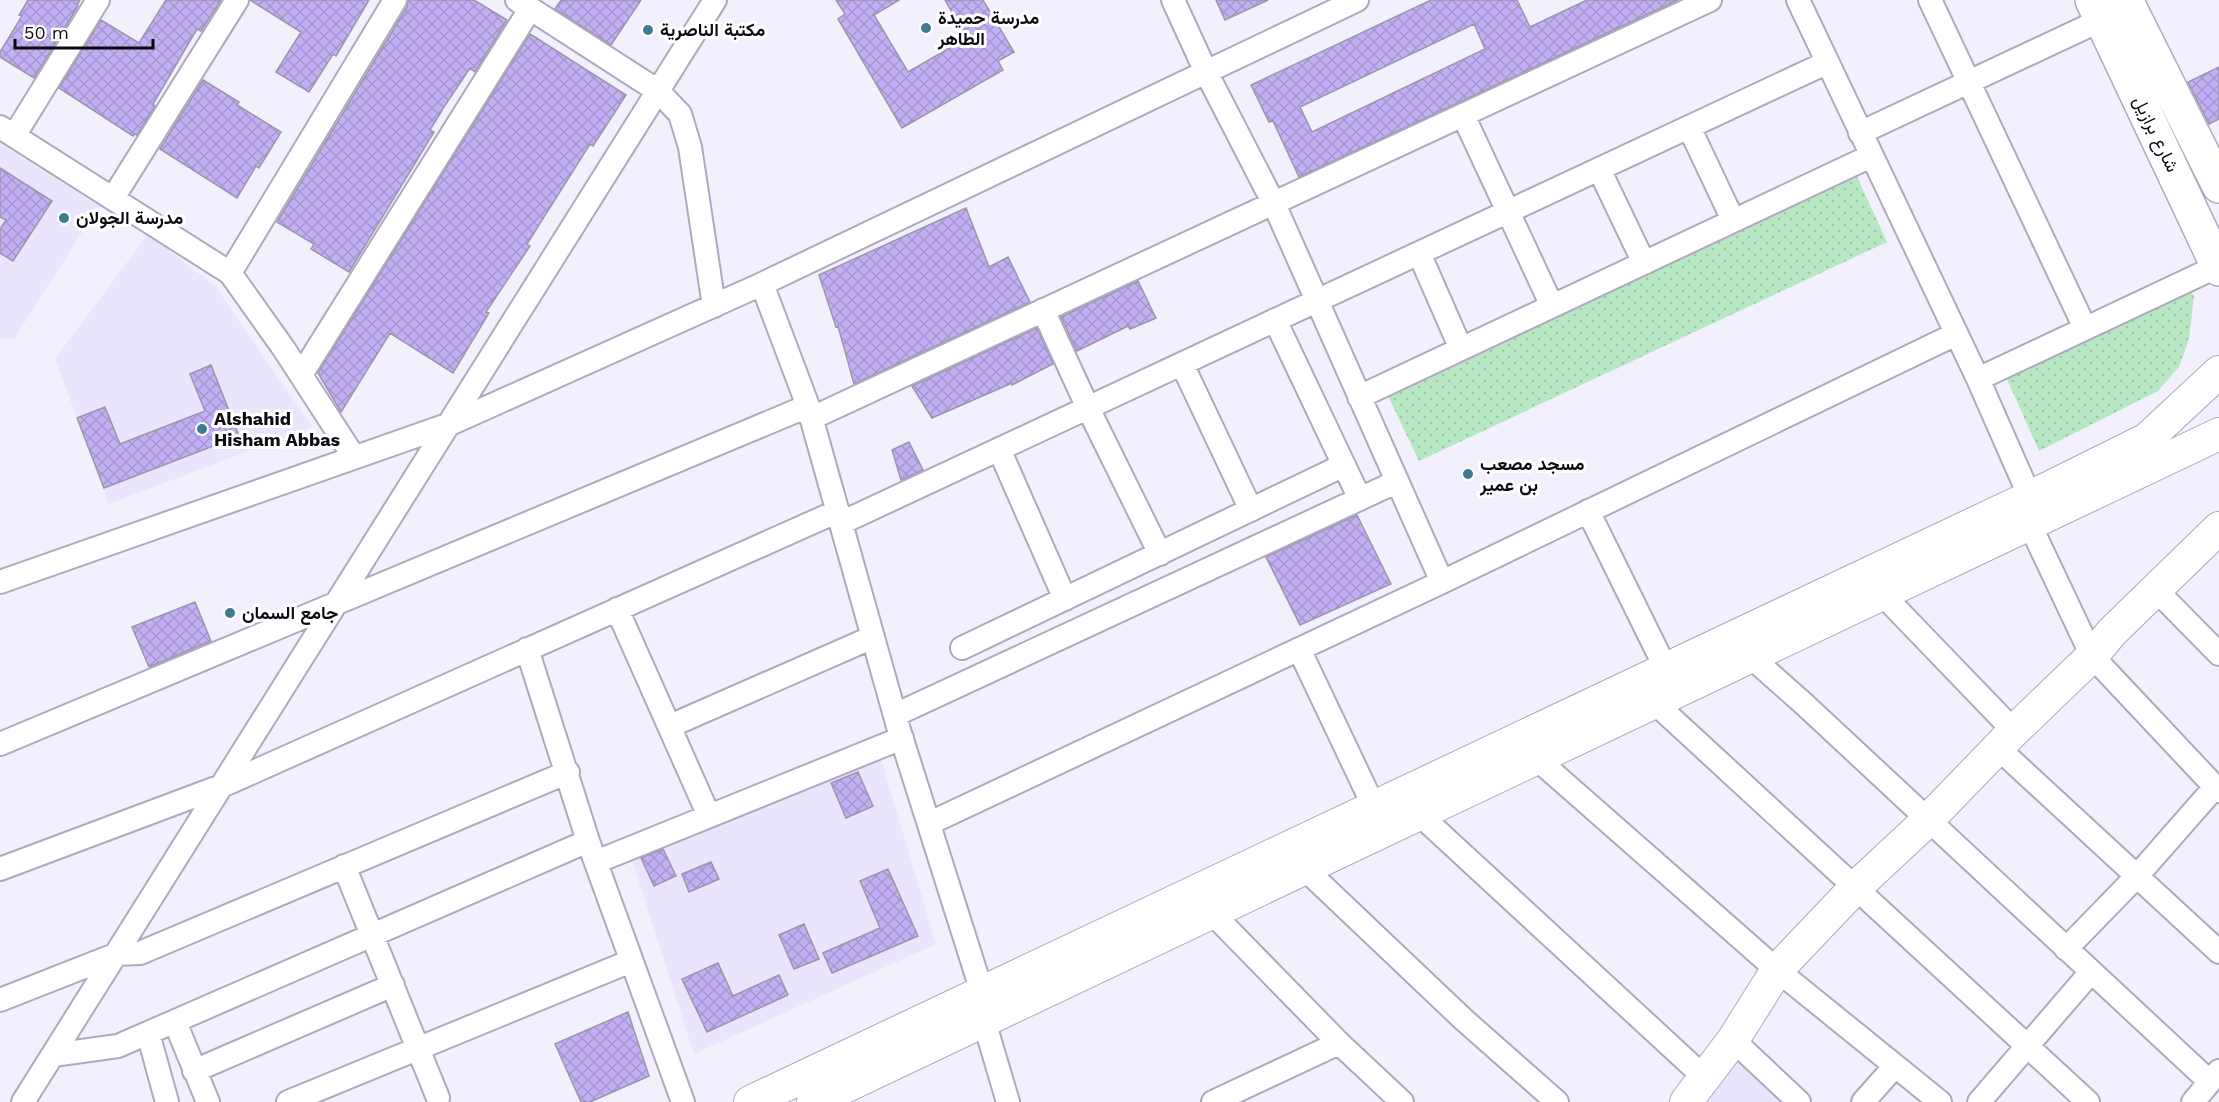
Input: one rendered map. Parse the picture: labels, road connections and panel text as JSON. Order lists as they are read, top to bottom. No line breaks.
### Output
{"streets":{"highway":["شارع برازيل"]},"places":["مدرسة حميدة الطاهر","مكتبة الناصرية","مدرسة الجولان","Alshahid Hisham Abbas","مسجد مصعب بن عمير","جامع السمان"],"scale_bar":"50 m"}
